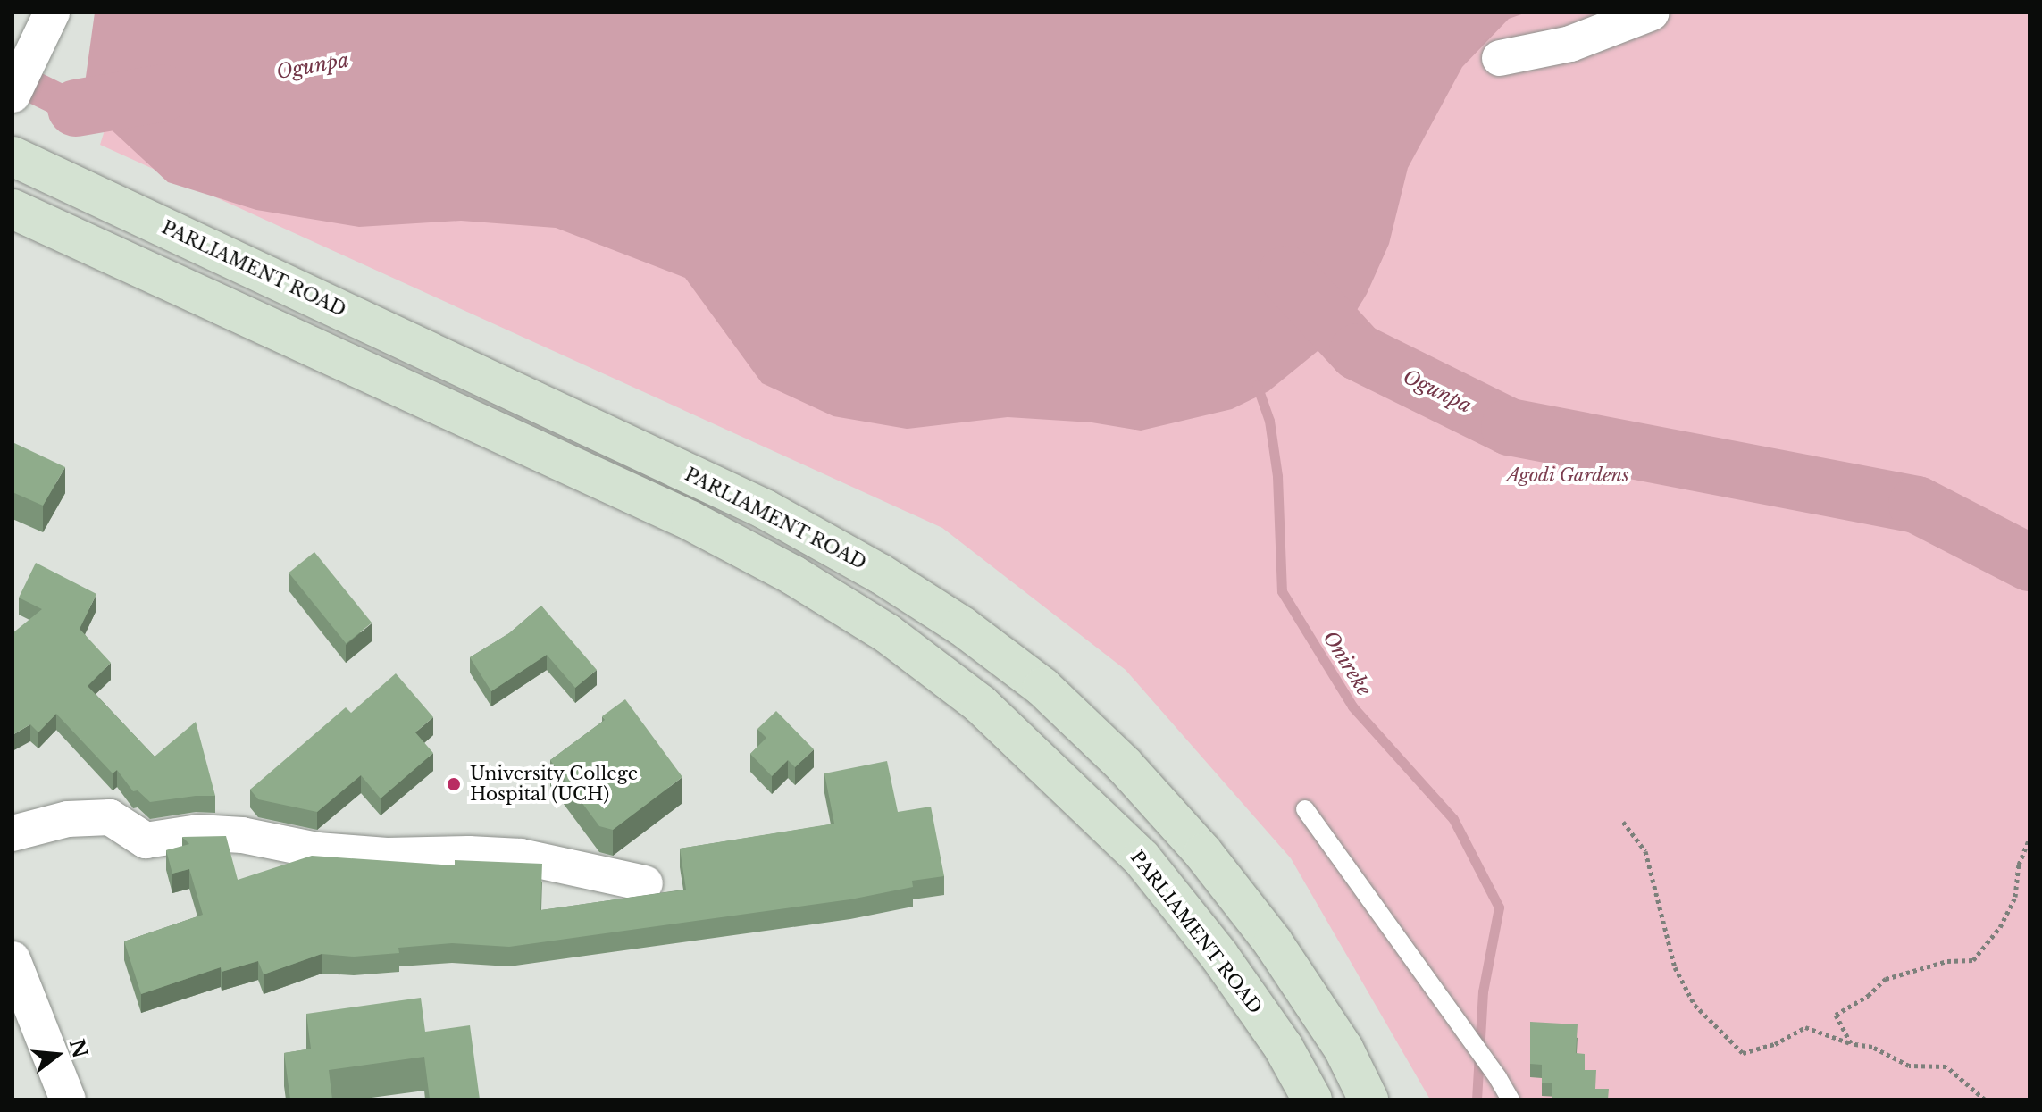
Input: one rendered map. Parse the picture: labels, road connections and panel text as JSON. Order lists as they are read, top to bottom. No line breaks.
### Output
{"streets":{"main road":["PARLIAMENT ROAD"]},"water":["Ogunpa","Onireke"],"parks":["Agodi Gardens"],"places":["University College Hospital (UCH)"],"north":"right"}
